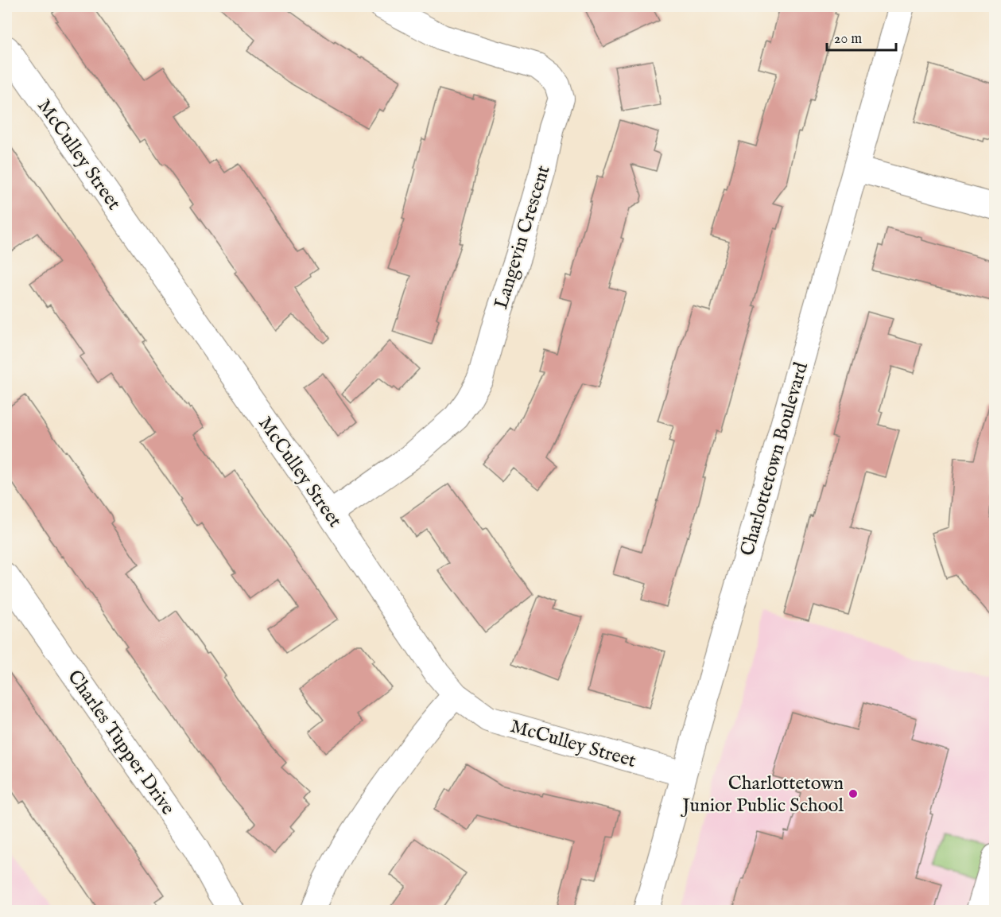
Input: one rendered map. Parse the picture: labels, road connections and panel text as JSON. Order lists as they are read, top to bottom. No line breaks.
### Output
{"streets":{"street":["McCulley Street","Langevin Crescent","Charlottetown Boulevard","Charles Tupper Drive"]},"crossings":[["McCulley Street","Langevin Crescent"],["McCulley Street","Charlottetown Boulevard"]],"places":["Charlottetown Junior Public School"],"scale_bar":"20 m"}
